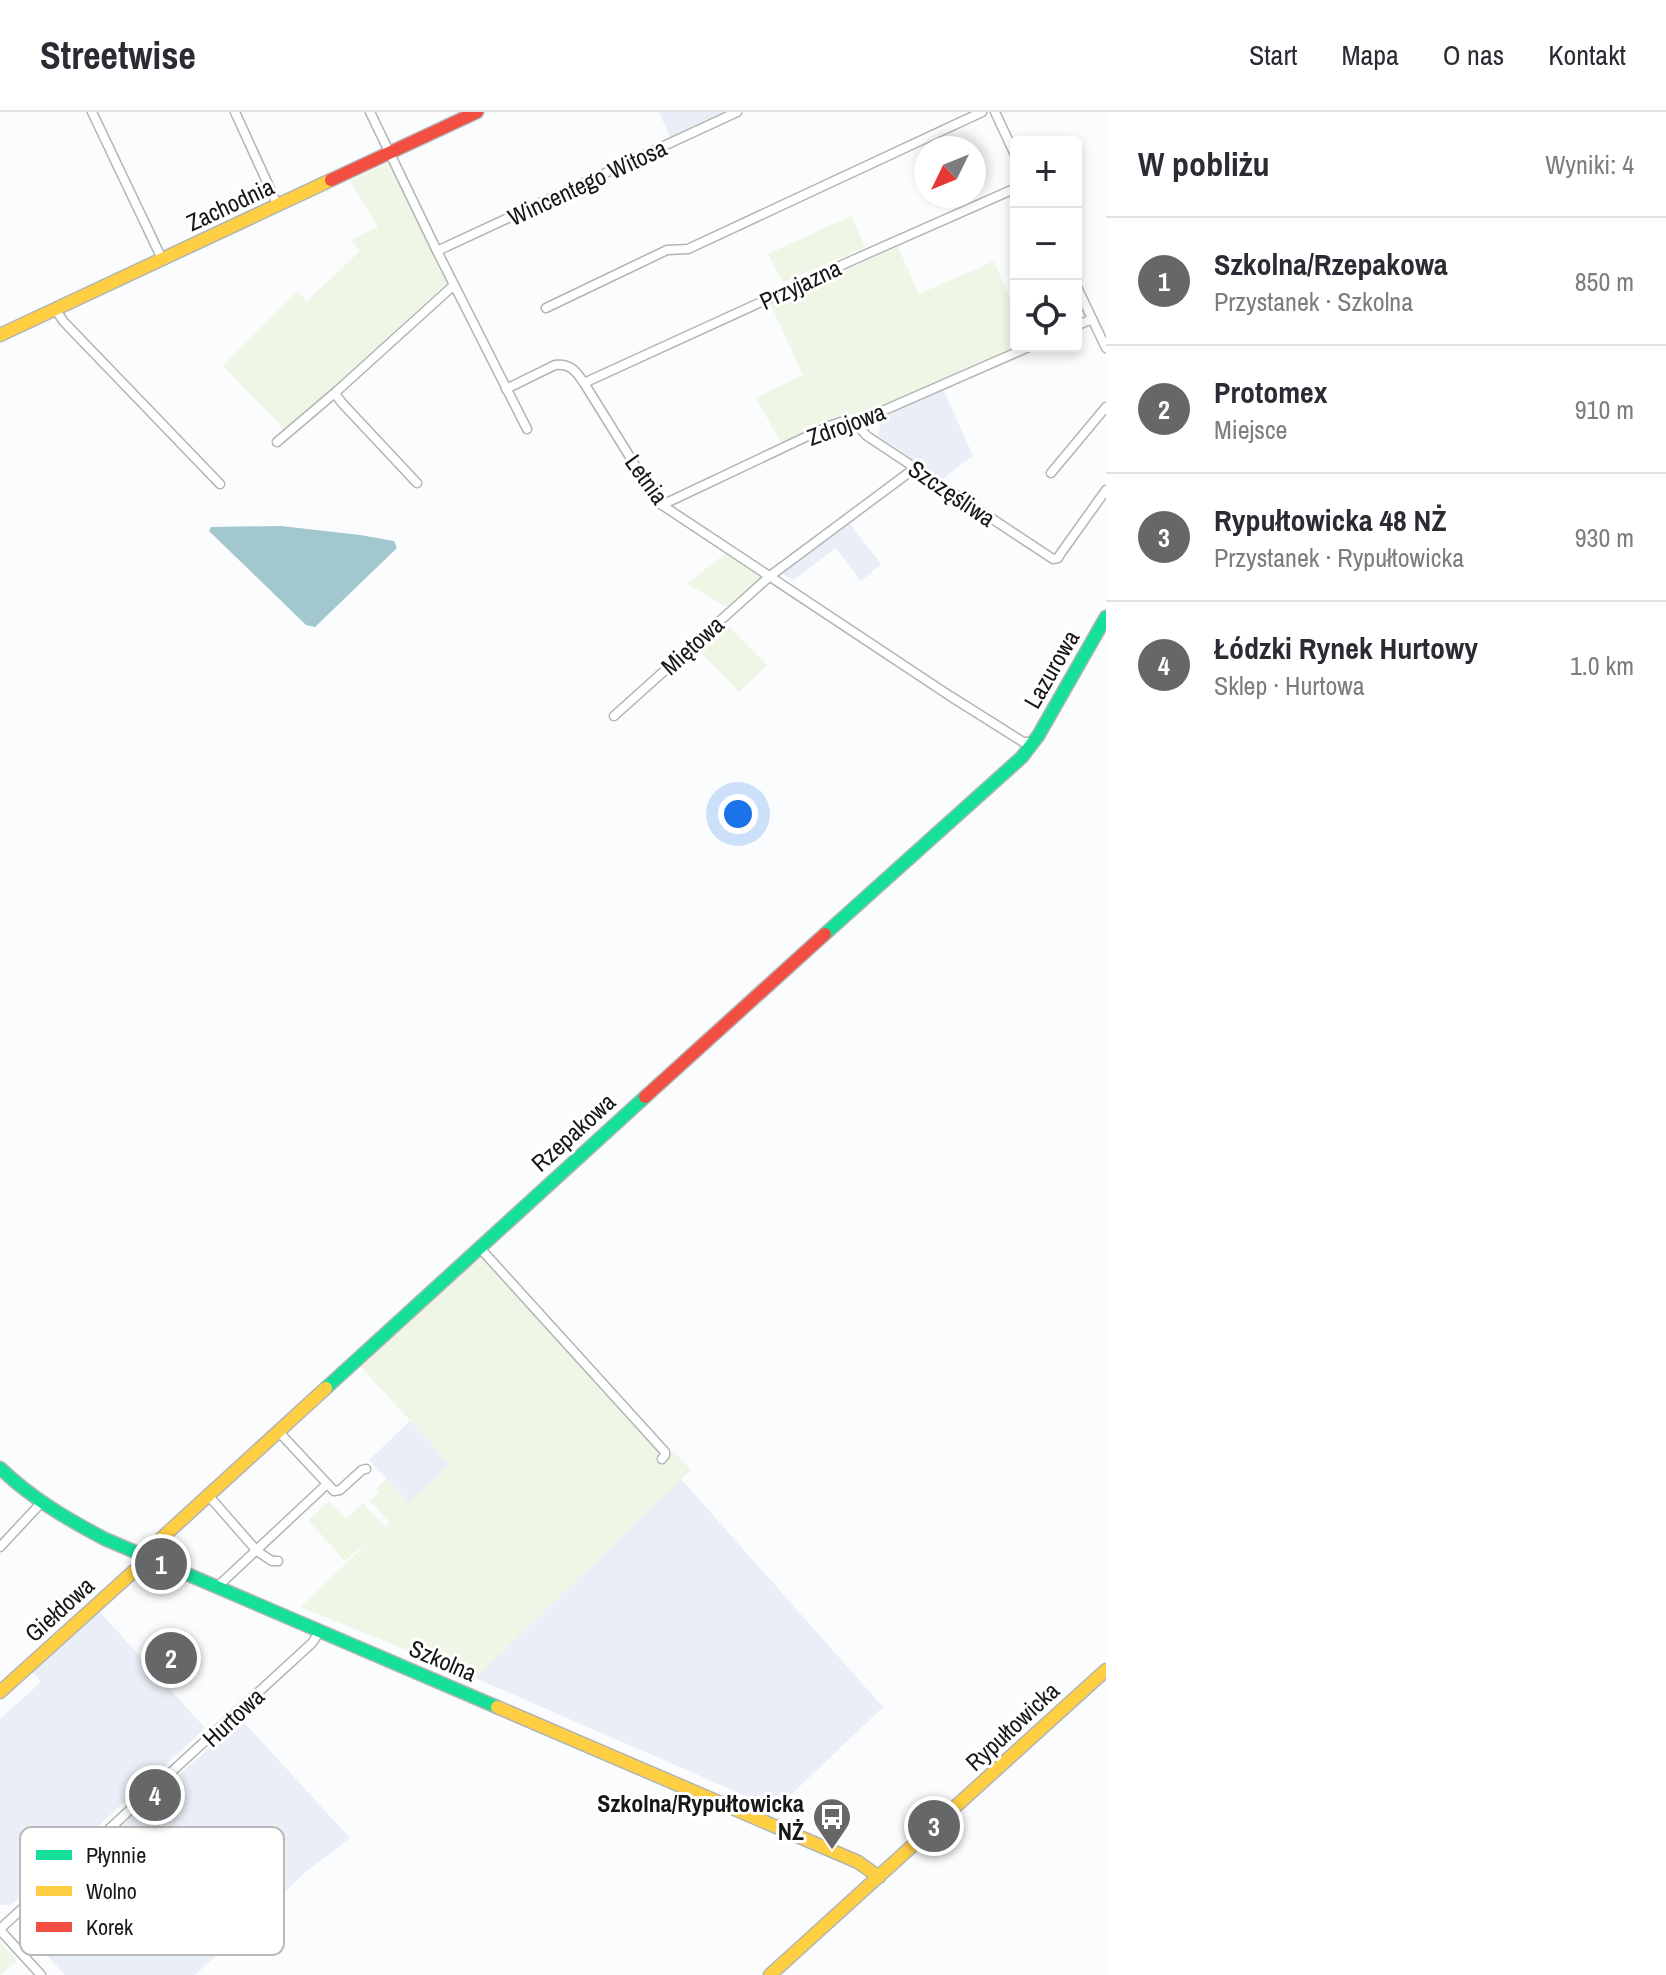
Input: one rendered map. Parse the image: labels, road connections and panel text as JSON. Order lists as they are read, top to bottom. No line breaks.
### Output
{"streets":{"street":["Wincentego Witosa","Zachodnia","Przyjazna","Zdrojowa","Letnia","Szczęśliwa","Miętowa","Lazurowa","Rzepakowa","Giełdowa","Szkolna","Hurtowa","Rypułtowicka"]},"crossings":[["Przyjazna","Letnia"],["Zdrojowa","Letnia"],["Zdrojowa","Szczęśliwa"],["Letnia","Miętowa"],["Letnia","Lazurowa"],["Letnia","Rzepakowa"],["Szczęśliwa","Miętowa"],["Lazurowa","Rzepakowa"],["Rzepakowa","Giełdowa"],["Rzepakowa","Szkolna"],["Giełdowa","Szkolna"],["Szkolna","Hurtowa"],["Szkolna","Rypułtowicka"]],"places":{"bus stop":["Szkolna/Rypułtowicka NŻ"]},"legend":["Płynnie","Wolno","Korek"],"north":"bottom left","page":{"header":"Streetwise","nav":["Start","Mapa","O nas","Kontakt"],"heading":["W pobliżu","Wyniki: 4"],"map_buttons":["+","−"],"list":[{"mark":"1","name":"Szkolna/Rzepakowa","note":"Przystanek · Szkolna","value":"850 m"},{"mark":"2","name":"Protomex","note":"Miejsce","value":"910 m"},{"mark":"3","name":"Rypułtowicka 48 NŻ","note":"Przystanek · Rypułtowicka","value":"930 m"},{"mark":"4","name":"Łódzki Rynek Hurtowy","note":"Sklep · Hurtowa","value":"1.0 km"}],"pins":["1","2","4","3"]}}
